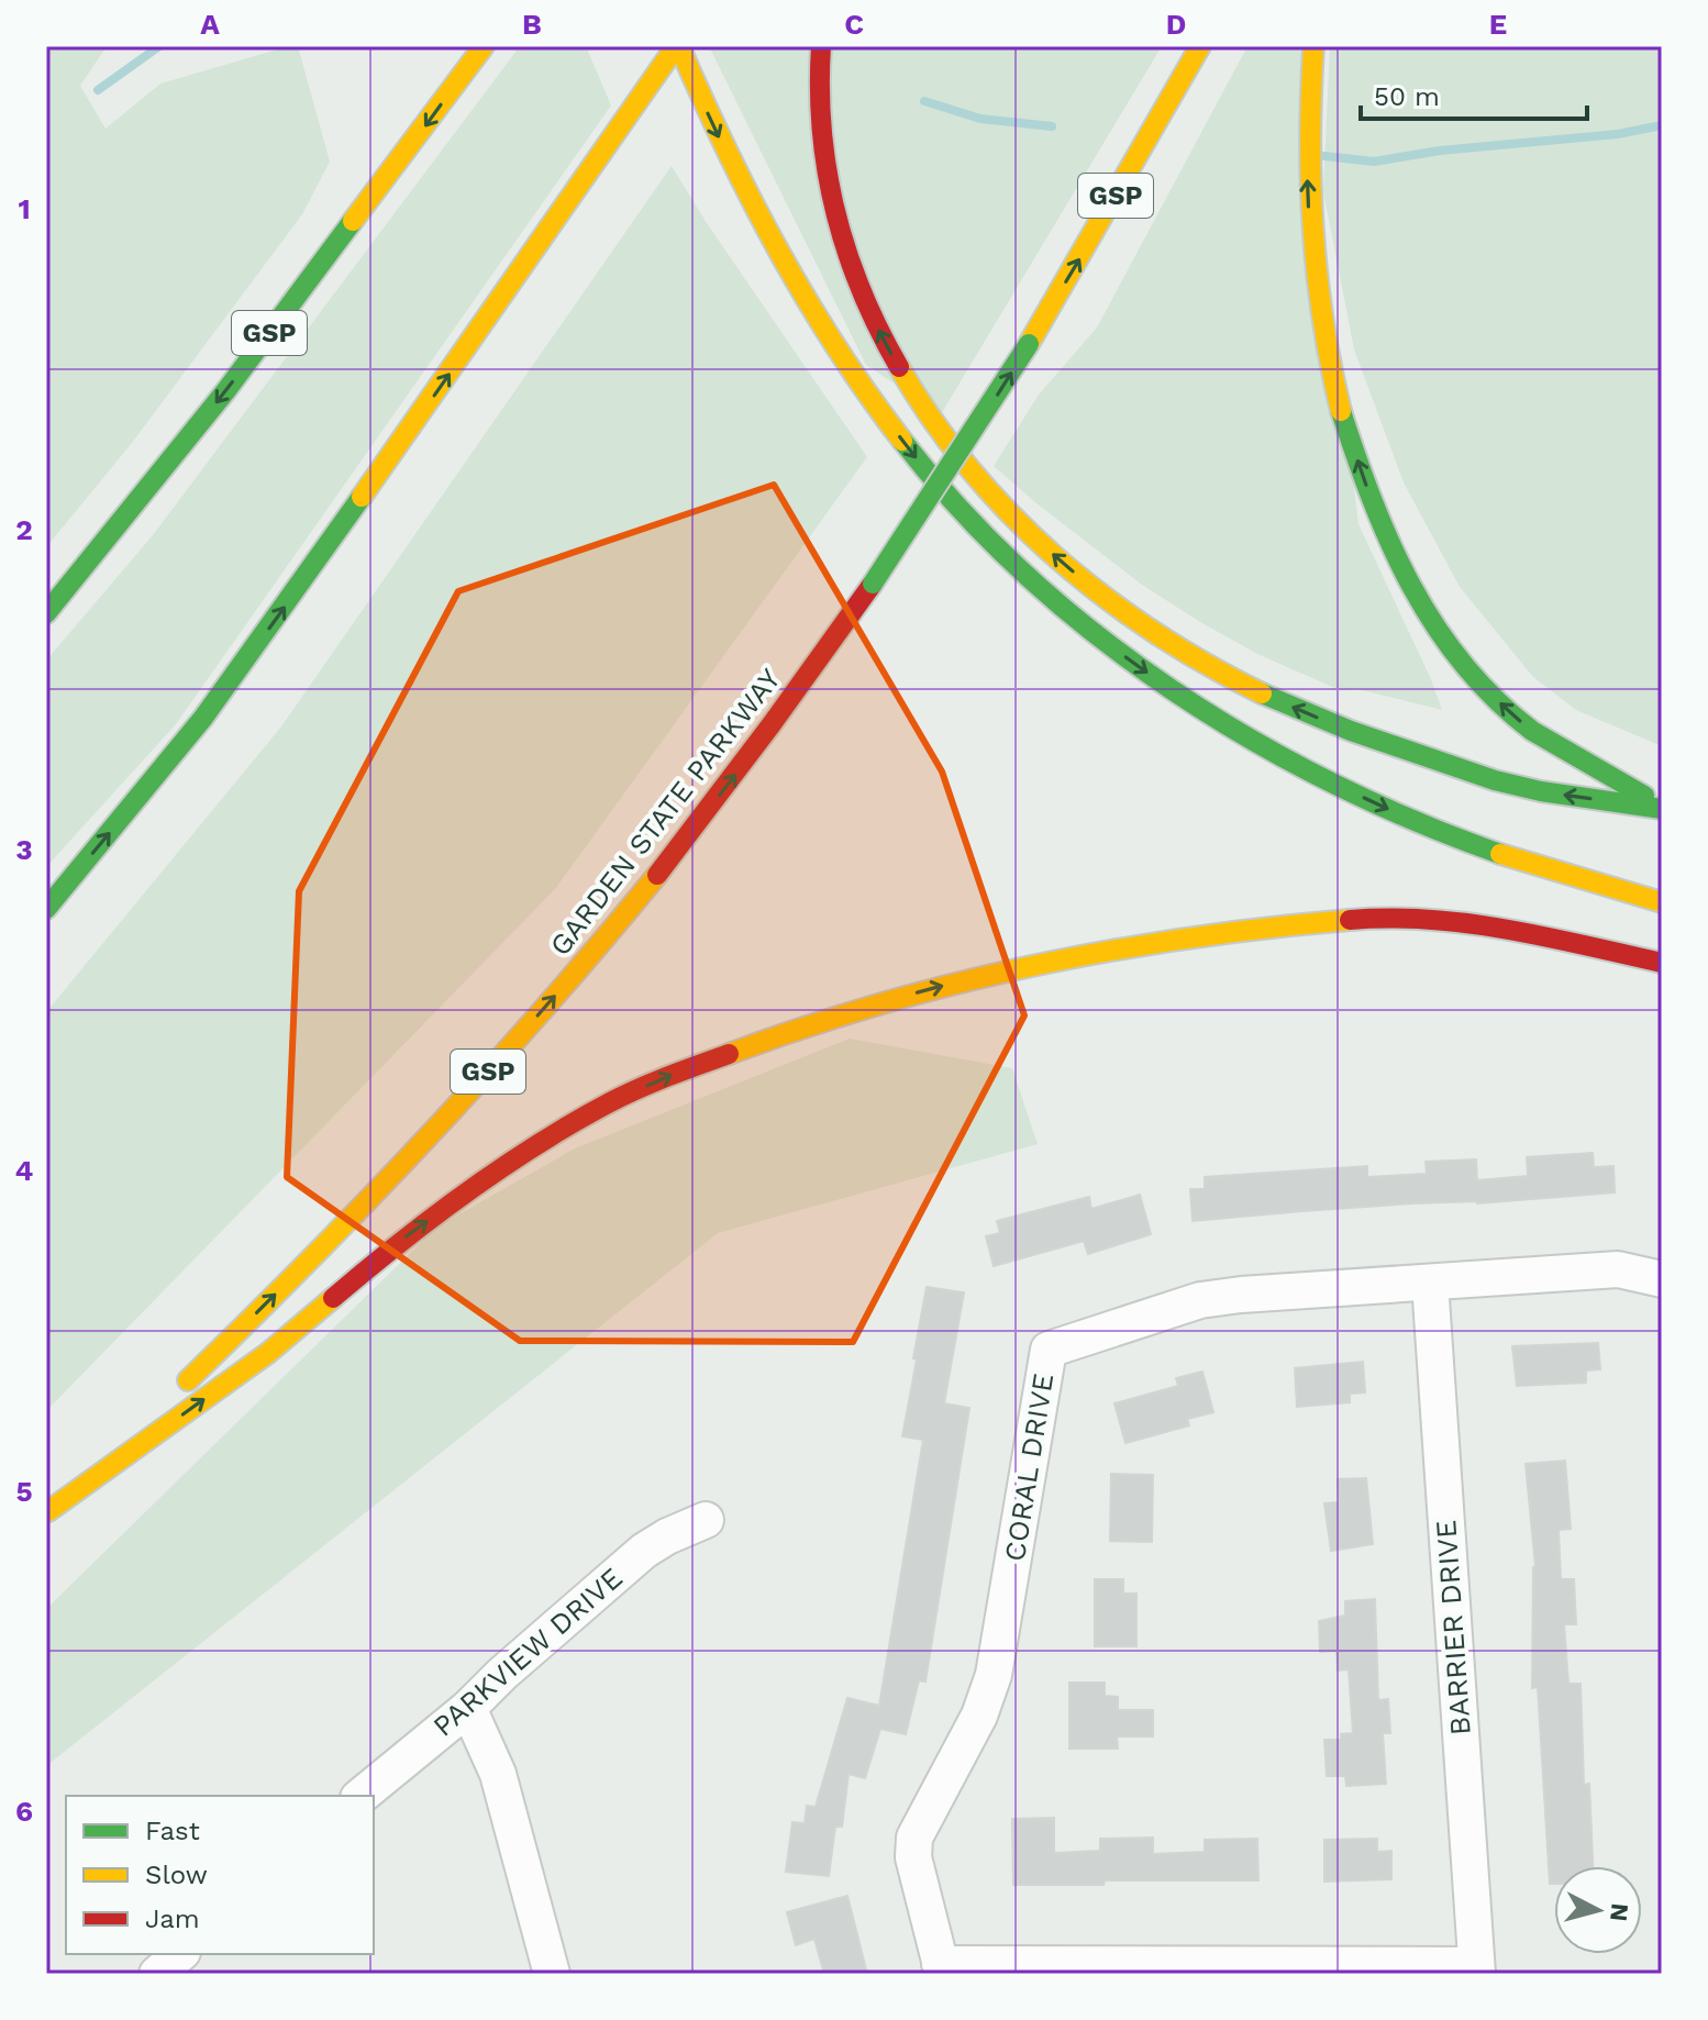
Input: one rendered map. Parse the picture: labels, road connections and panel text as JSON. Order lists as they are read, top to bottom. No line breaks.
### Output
{"streets":{"highway":["GSP","GARDEN STATE PARKWAY"],"street":["CORAL DRIVE","BARRIER DRIVE","PARKVIEW DRIVE"]},"crossings":[["CORAL DRIVE","BARRIER DRIVE"]],"one_way":["GARDEN STATE PARKWAY"],"legend":["Fast","Slow","Jam"],"scale_bar":"50 m","north":"right","grid":{"columns":["A","B","C","D","E"],"rows":["1","2","3","4","5","6"]}}
